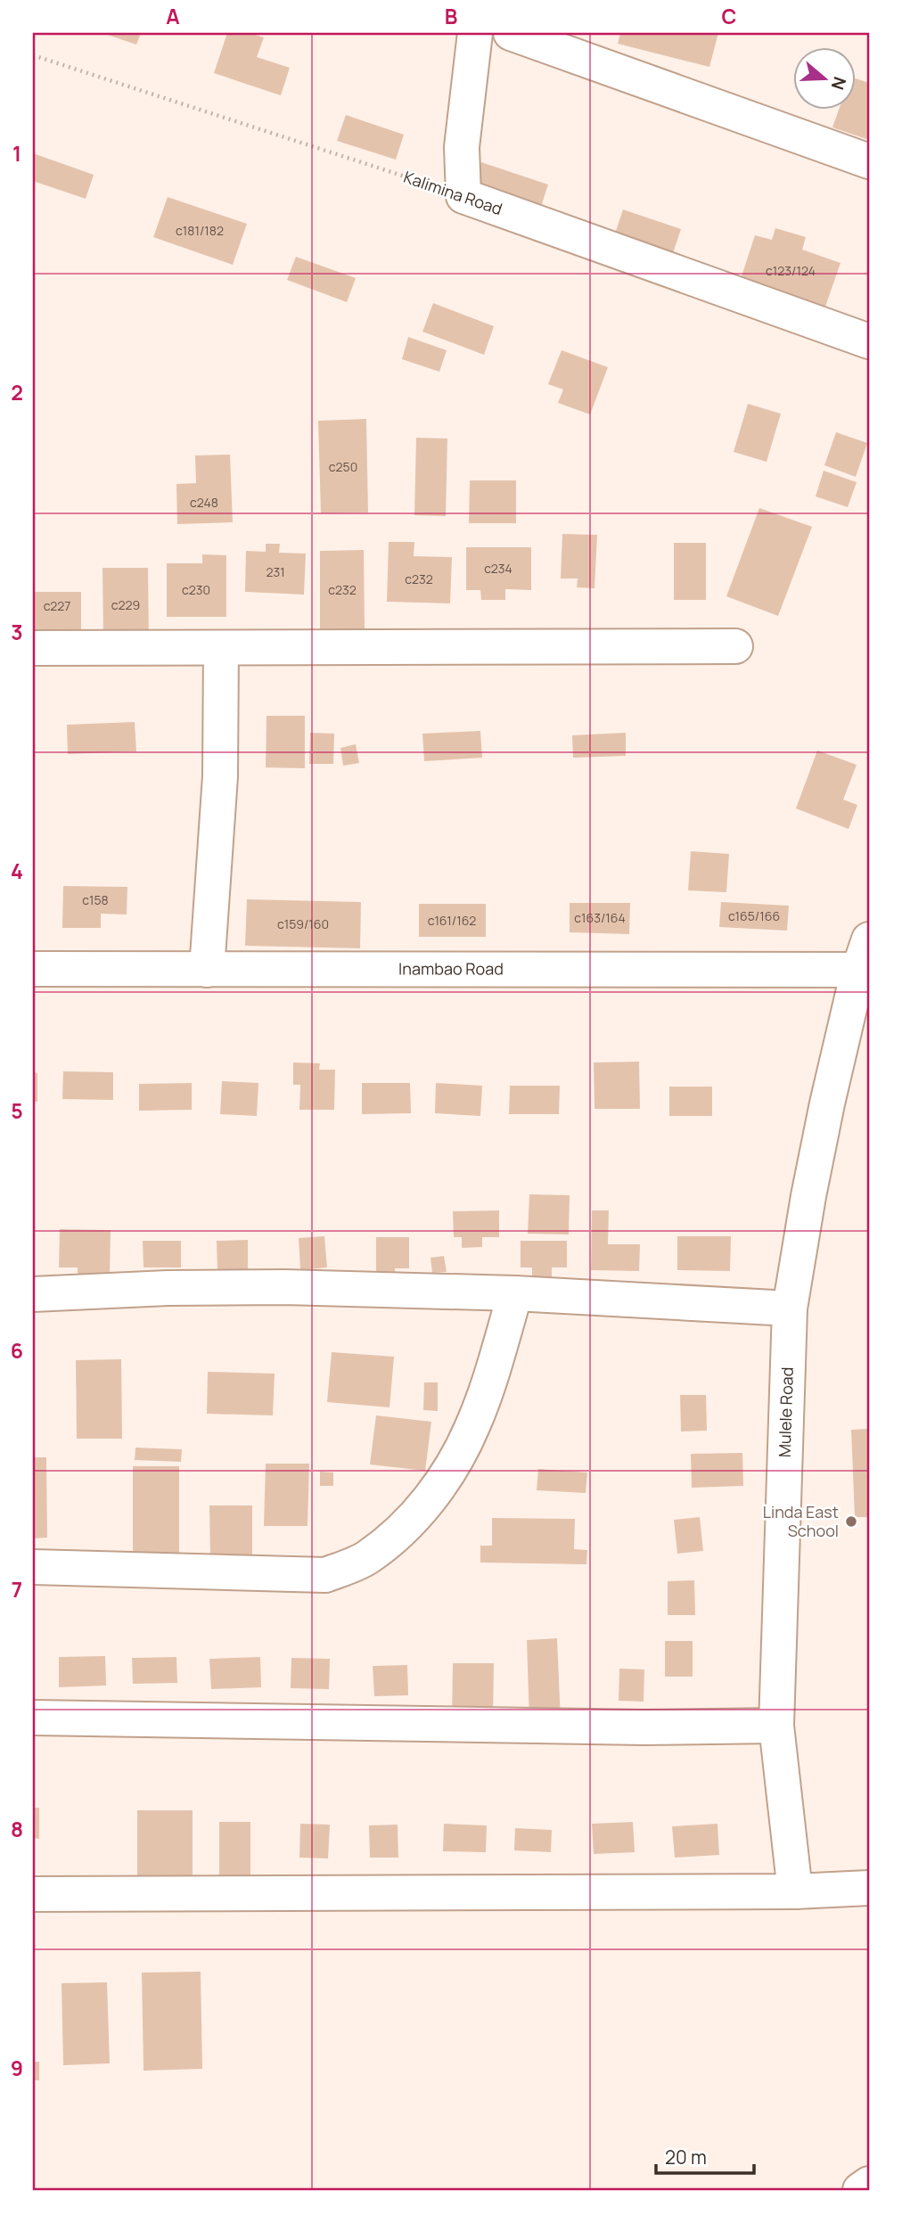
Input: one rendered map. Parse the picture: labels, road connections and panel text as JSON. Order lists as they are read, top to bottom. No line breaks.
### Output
{"streets":{"street":["Kalimina Road","Inambao Road","Mulele Road"]},"crossings":[["Inambao Road","Mulele Road"]],"places":["Linda East School"],"house_numbers":["c181/182","c123/124","c250","c248","c234","231","c232","c230","c232","c229","c227","c158","c165/166","c163/164","c161/162","c159/160"],"scale_bar":"20 m","north":"right","grid":{"columns":["A","B","C"],"rows":["1","2","3","4","5","6","7","8","9"]}}
